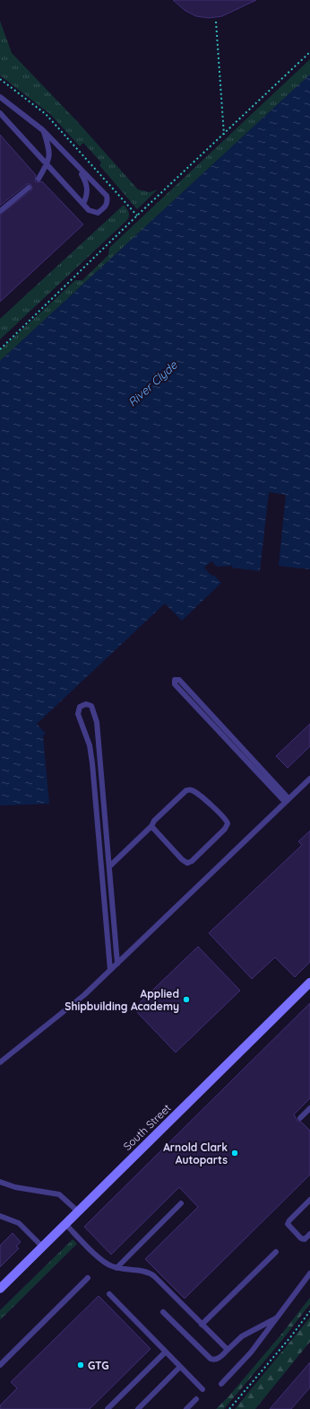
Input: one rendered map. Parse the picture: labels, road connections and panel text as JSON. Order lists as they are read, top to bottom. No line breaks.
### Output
{"streets":{"street":["South Street"]},"water":["River Clyde"],"places":["Applied Shipbuilding Academy","Arnold Clark Autoparts","GTG"]}
